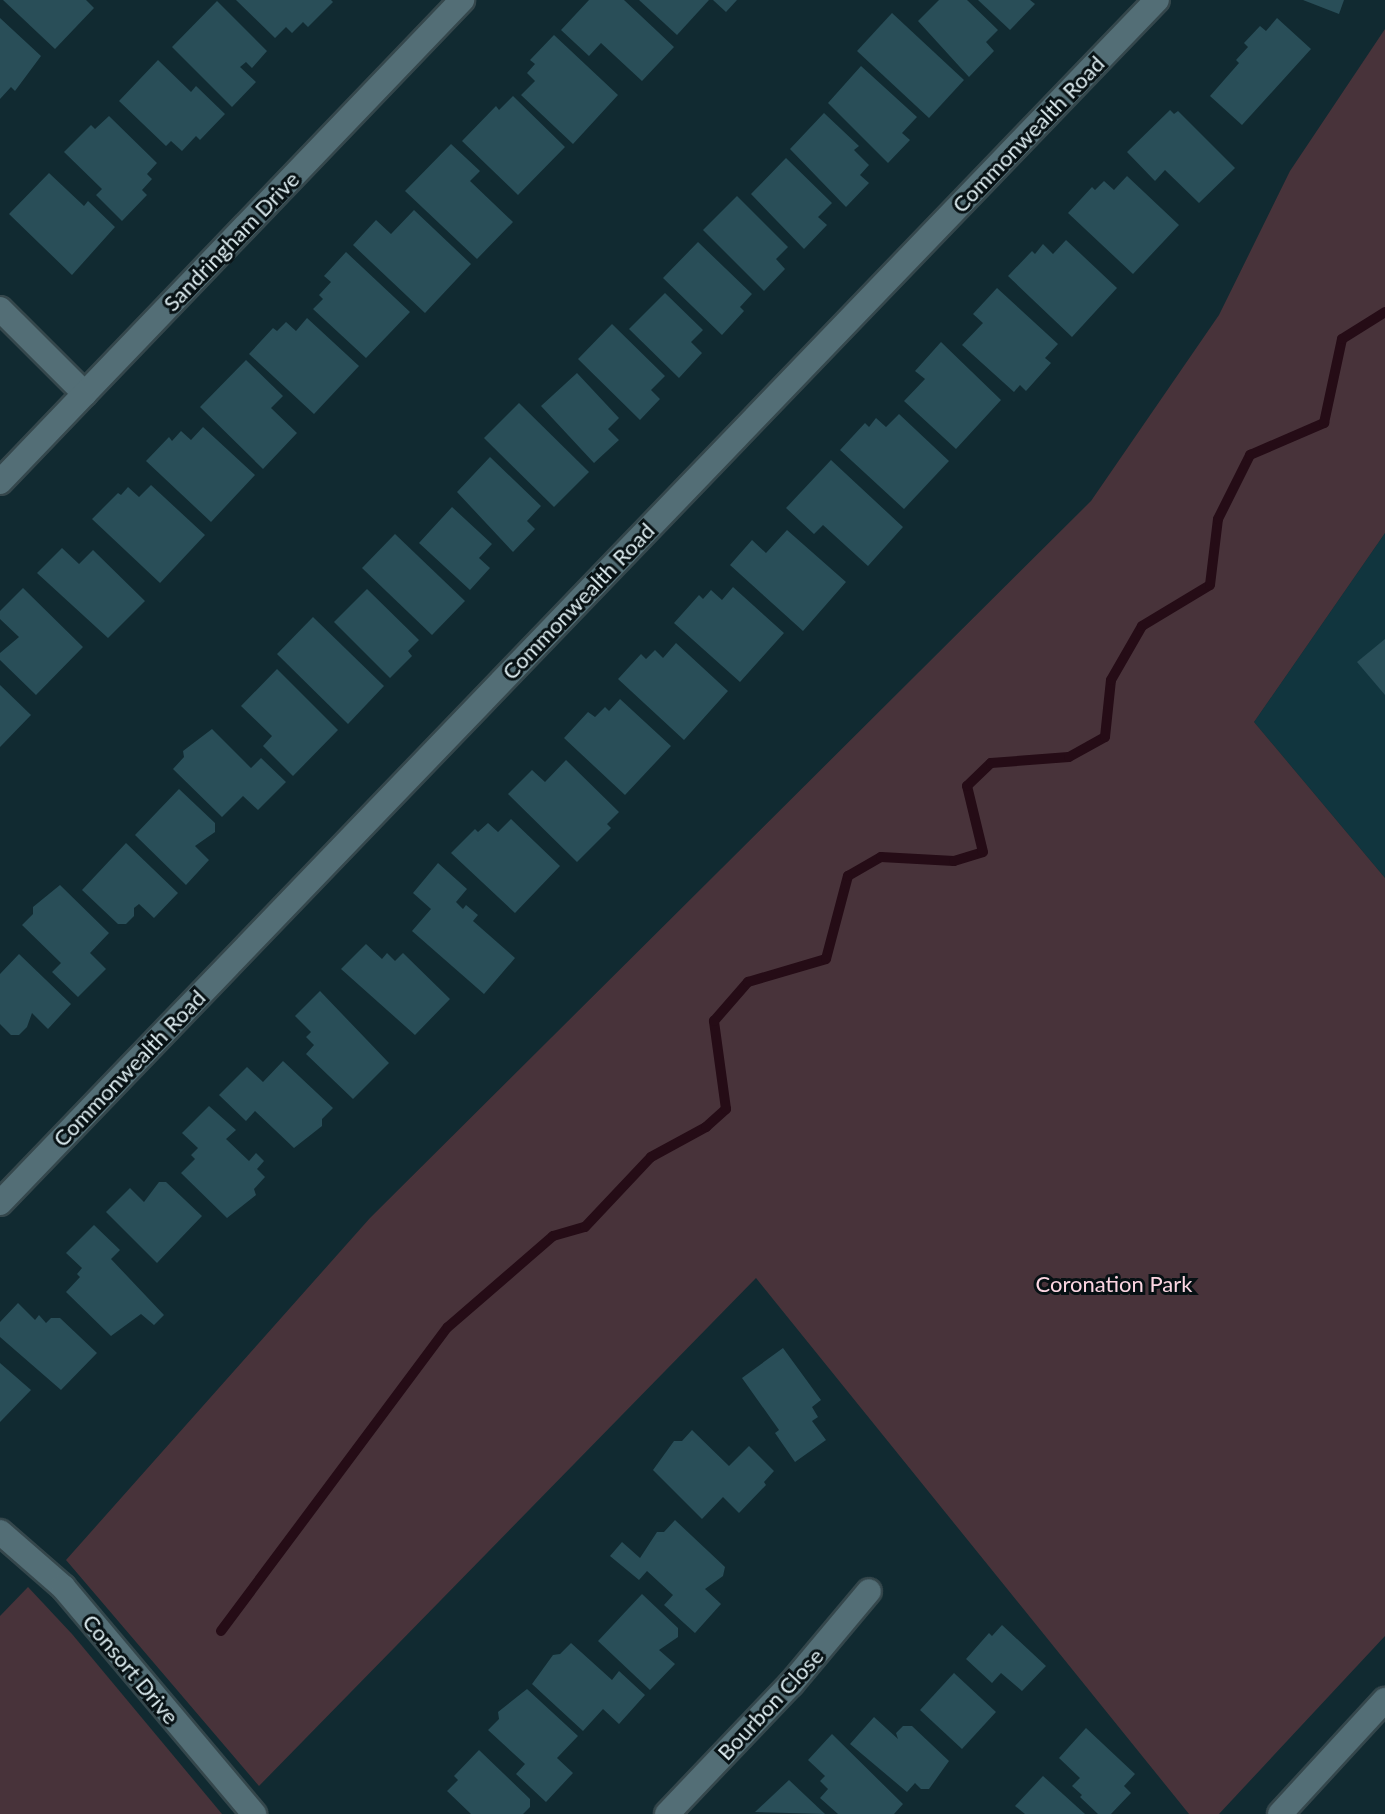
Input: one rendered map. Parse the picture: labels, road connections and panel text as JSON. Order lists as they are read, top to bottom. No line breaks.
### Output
{"streets":{"street":["Commonwealth Road","Sandringham Drive","Consort Drive","Bourbon Close"]},"parks":["Coronation Park"]}
